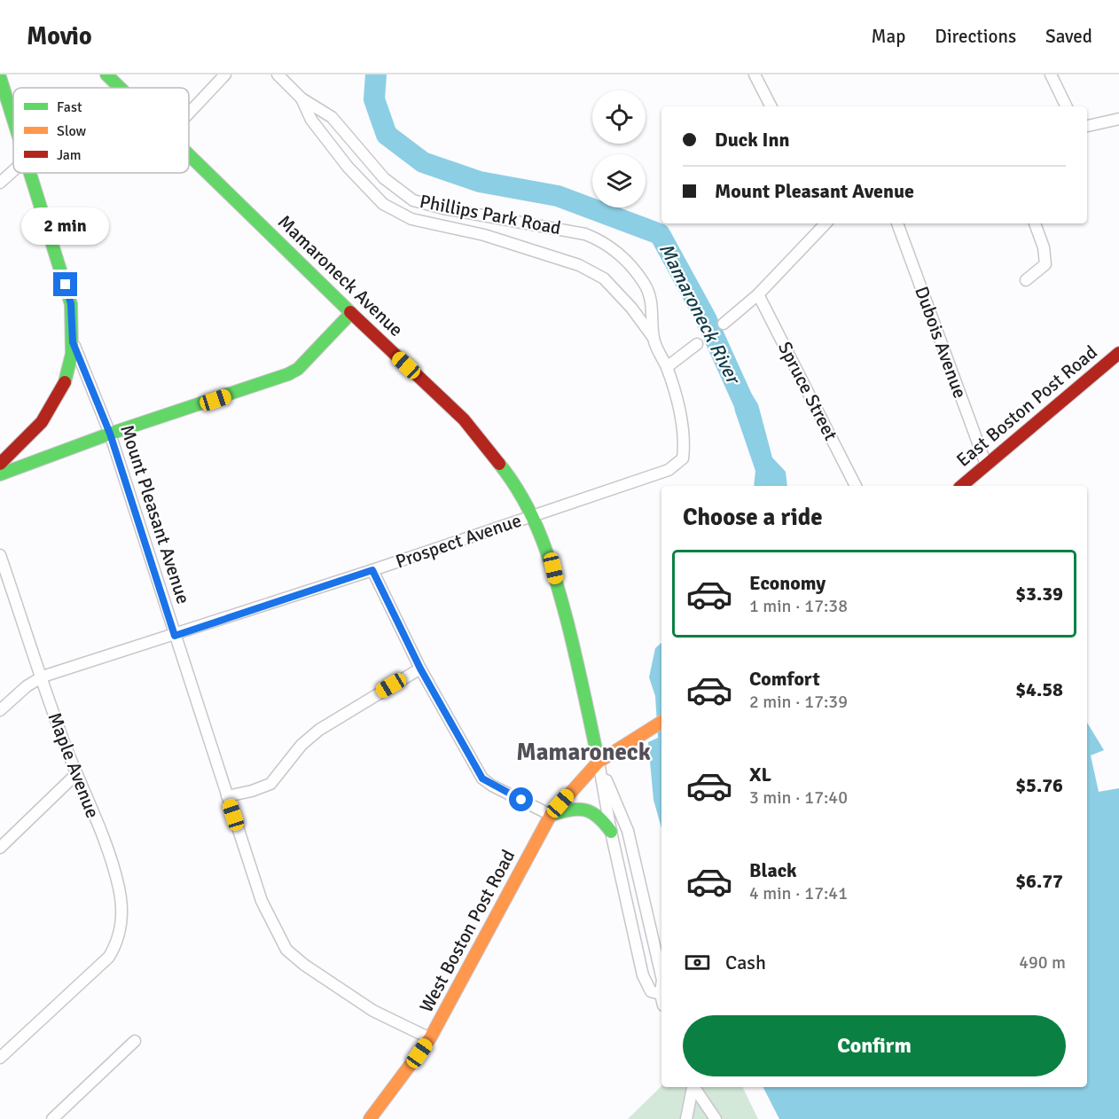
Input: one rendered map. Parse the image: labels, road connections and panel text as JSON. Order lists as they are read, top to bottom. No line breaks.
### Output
{"streets":{"main road":["Mamaroneck Avenue","East Boston Post Road","Mount Pleasant Avenue","West Boston Post Road"],"street":["Phillips Park Road","Dubois Avenue","Spruce Street","Prospect Avenue","Maple Avenue"]},"crossings":[["Phillips Park Road","Prospect Avenue"],["Mamaroneck Avenue","Prospect Avenue"],["Mamaroneck Avenue","West Boston Post Road"],["Dubois Avenue","East Boston Post Road"],["Mount Pleasant Avenue","Prospect Avenue"],["Mount Pleasant Avenue","West Boston Post Road"],["Prospect Avenue","Maple Avenue"]],"districts":["Mamaroneck"],"water":["Mamaroneck River"],"legend":["Fast","Slow","Jam"],"page":{"header":"Movio","nav":["Map","Directions","Saved"],"banner":["Duck Inn","Mount Pleasant Avenue"],"bubble":"2 min","heading":"Choose a ride","list":[{"name":"Economy","note":"1 min · 17:38","value":"$3.39"},{"name":"Comfort","note":"2 min · 17:39","value":"$4.58"},{"name":"XL","note":"3 min · 17:40","value":"$5.76"},{"name":"Black","note":"4 min · 17:41","value":"$6.77"}],"pay":["Cash","490 m"],"buttons":"Confirm"}}
